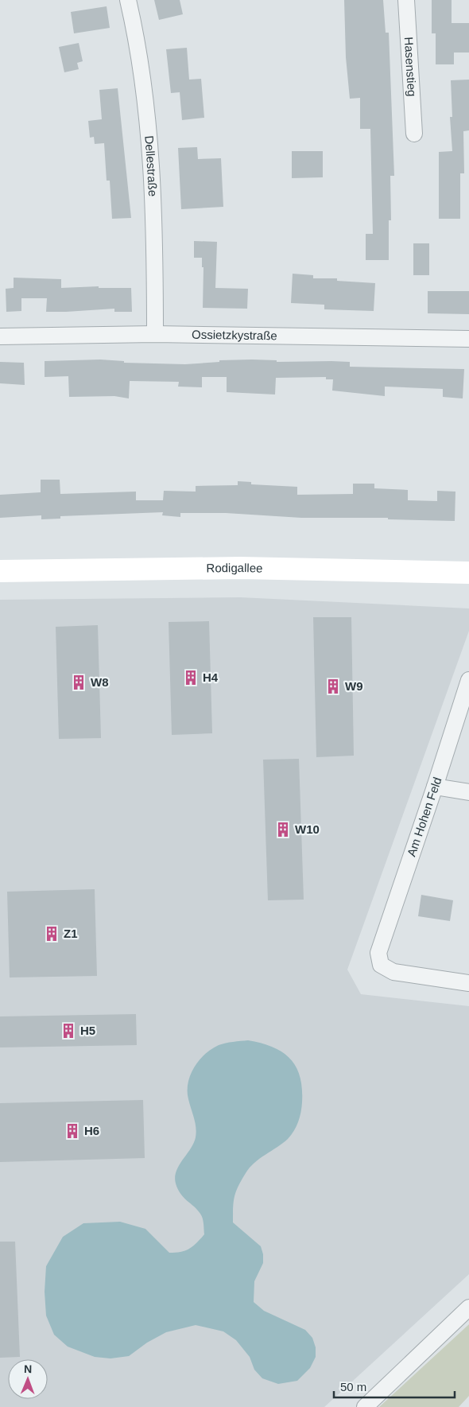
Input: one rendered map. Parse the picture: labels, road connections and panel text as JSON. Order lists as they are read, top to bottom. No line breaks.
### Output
{"streets":{"main road":["Rodigallee"],"street":["Hasenstieg","Dellestraße","Ossietzkystraße","Am Hohen Feld"]},"crossings":[["Dellestraße","Ossietzkystraße"]],"places":{"building":["H4","W8","W9","W10","Z1","H5","H6"]},"scale_bar":"50 m","north":"top"}
